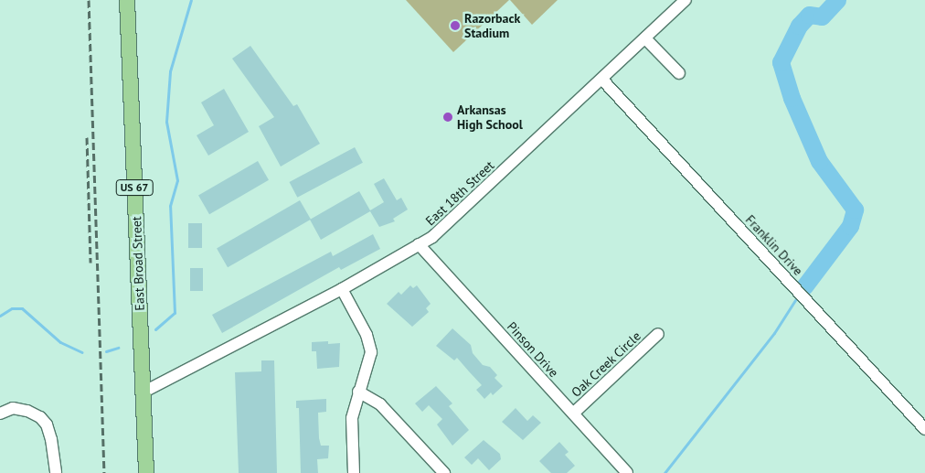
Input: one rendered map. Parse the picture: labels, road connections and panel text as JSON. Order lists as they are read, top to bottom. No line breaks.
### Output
{"streets":{"main road":["US 67","East Broad Street"],"street":["East 18th Street","Franklin Drive","Pinson Drive","Oak Creek Circle"]},"crossings":[["East 18th Street","Franklin Drive"],["East 18th Street","East Broad Street"],["East 18th Street","Pinson Drive"],["Pinson Drive","Oak Creek Circle"]],"places":["Razorback Stadium","Arkansas High School"]}
